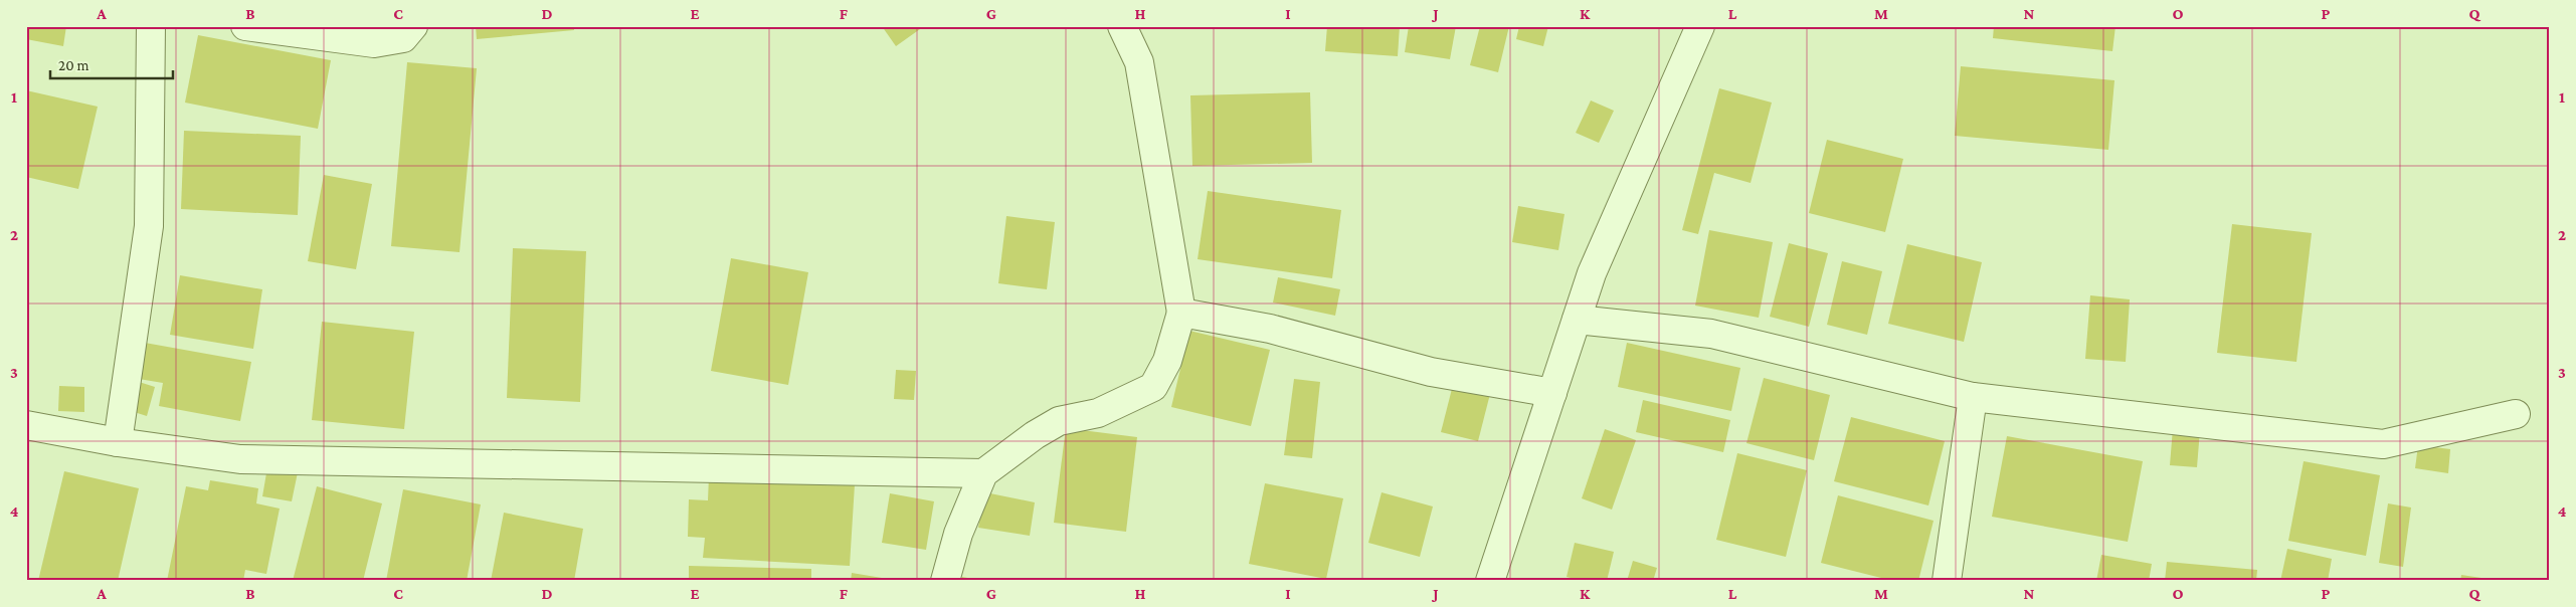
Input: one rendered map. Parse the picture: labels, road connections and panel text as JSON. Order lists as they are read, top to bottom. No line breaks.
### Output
{"scale_bar":"20 m","grid":{"columns":["A","B","C","D","E","F","G","H","I","J","K","L","M","N","O","P","Q"],"rows":["1","2","3","4"]}}
